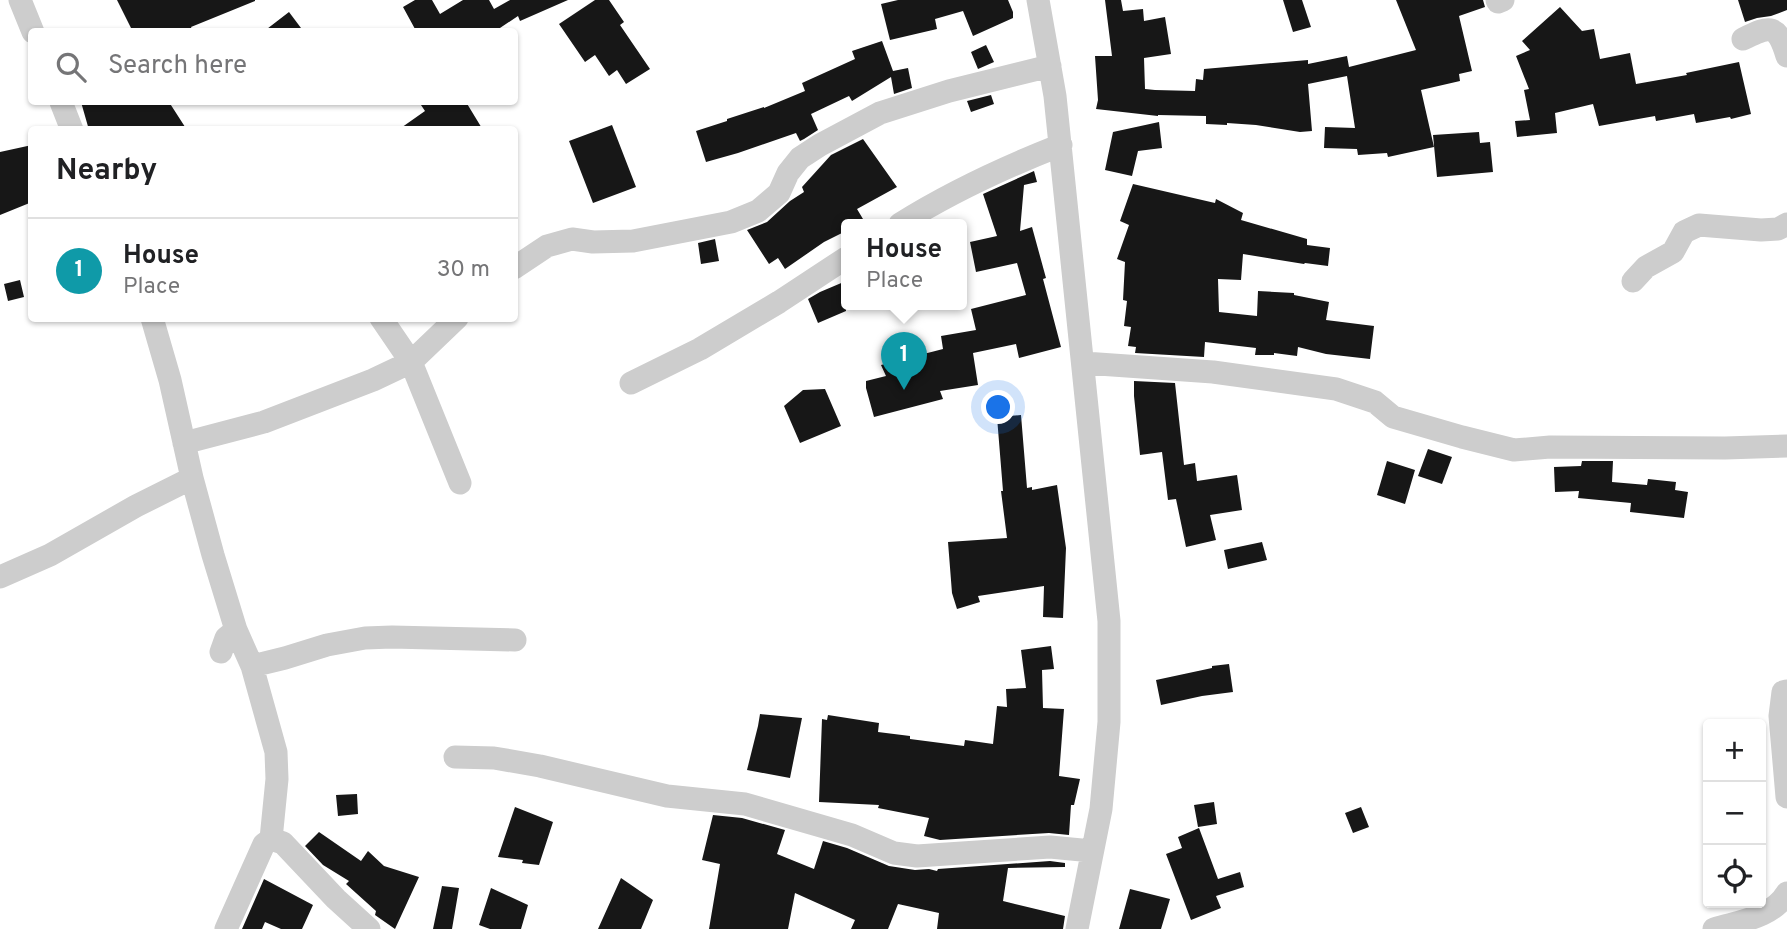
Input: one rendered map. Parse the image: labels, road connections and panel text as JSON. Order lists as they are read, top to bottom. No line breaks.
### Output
{"page":{"search":"Search here","heading":"Nearby","list":[{"mark":"1","name":"House","note":"Place","value":"30 m"}],"popup":["House","Place"],"pins":"1","map_buttons":["+","−"]}}
